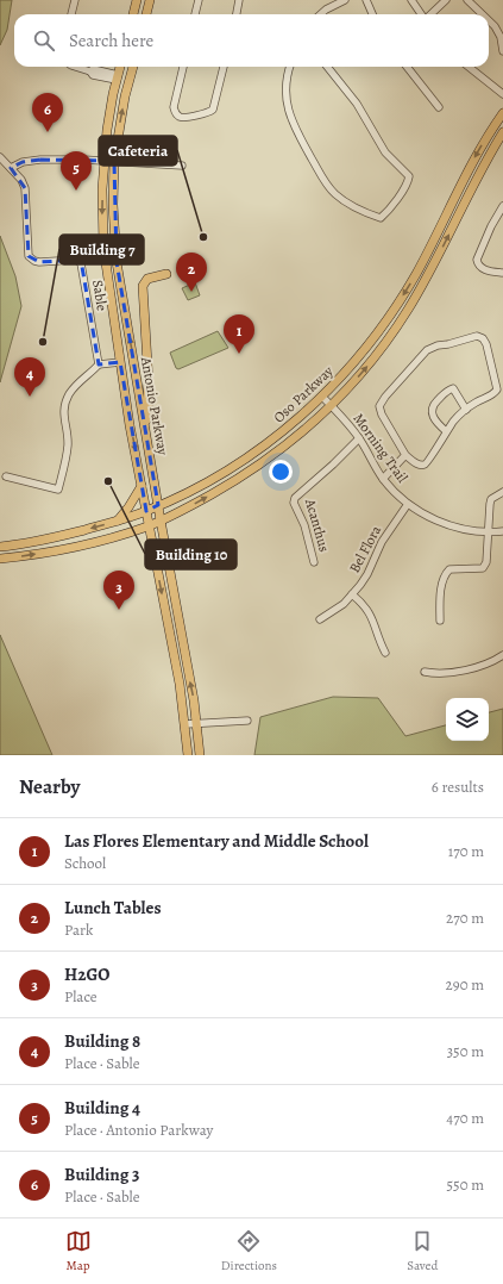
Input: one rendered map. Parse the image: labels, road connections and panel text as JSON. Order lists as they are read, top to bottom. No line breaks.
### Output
{"streets":{"main road":["Oso Parkway","Antonio Parkway"],"street":["Sable","Morning Trail","Acanthus","Bel Flora"]},"crossings":[["Oso Parkway","Antonio Parkway"],["Oso Parkway","Morning Trail"],["Morning Trail","Acanthus"],["Morning Trail","Bel Flora"]],"places":["Cafeteria","Building 7","Building 10"],"page":{"search":"Search here","pins":["6","5","2","1","4","3"],"heading":["Nearby","6 results"],"list":[{"mark":"1","name":"Las Flores Elementary and Middle School","note":"School","value":"170 m"},{"mark":"2","name":"Lunch Tables","note":"Park","value":"270 m"},{"mark":"3","name":"H2GO","note":"Place","value":"290 m"},{"mark":"4","name":"Building 8","note":"Place · Sable","value":"350 m"},{"mark":"5","name":"Building 4","note":"Place · Antonio Parkway","value":"470 m"},{"mark":"6","name":"Building 3","note":"Place · Sable","value":"550 m"}],"nav":["Map","Directions","Saved"]}}
